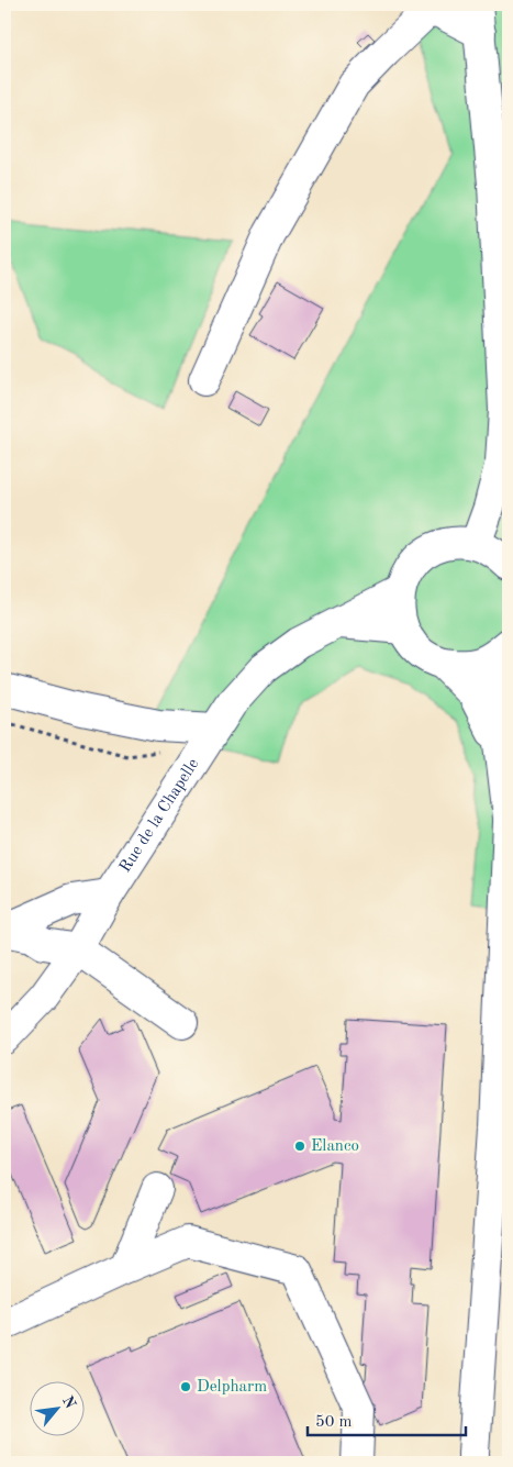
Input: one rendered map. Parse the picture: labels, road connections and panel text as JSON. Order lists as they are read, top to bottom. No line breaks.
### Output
{"streets":{"main road":["Rue de la Chapelle"]},"places":["Elanco","Delpharm"],"scale_bar":"50 m","north":"top right"}
